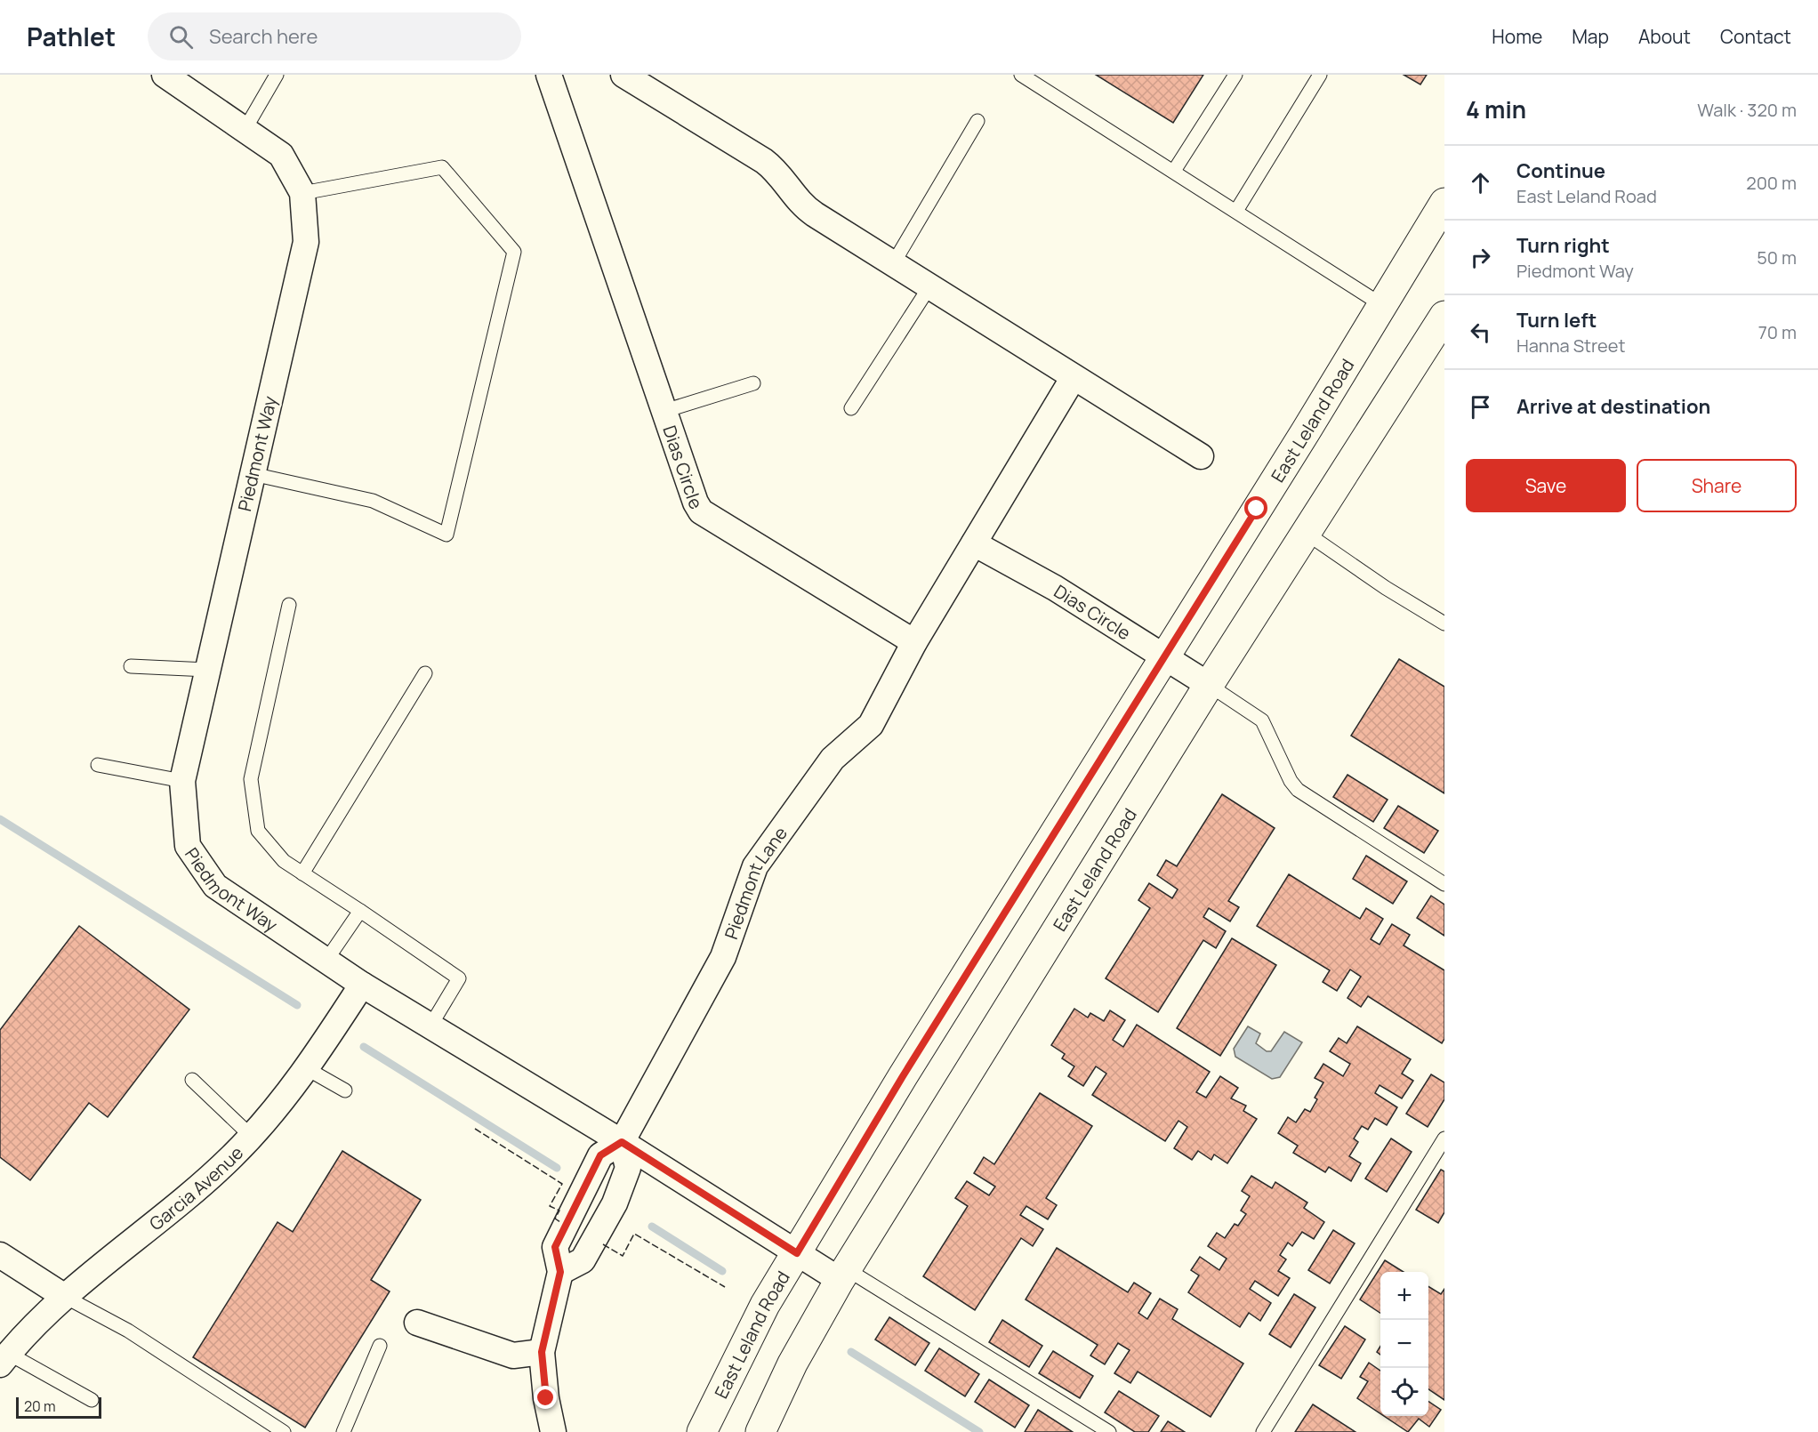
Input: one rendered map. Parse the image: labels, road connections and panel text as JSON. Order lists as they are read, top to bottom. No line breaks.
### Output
{"streets":{"main road":["East Leland Road"],"street":["Piedmont Way","Dias Circle","Piedmont Lane","Garcia Avenue"]},"crossings":[["East Leland Road","Piedmont Way"],["East Leland Road","Dias Circle"],["Piedmont Way","Piedmont Lane"],["Piedmont Way","Garcia Avenue"],["Dias Circle","Piedmont Lane"]],"scale_bar":"20 m","page":{"header":"Pathlet","search":"Search here","nav":["Home","Map","About","Contact"],"heading":["4 min","Walk · 320 m"],"list":[["Continue","East Leland Road","200 m"],["Turn right","Piedmont Way","50 m"],["Turn left","Hanna Street","70 m"],"Arrive at destination"],"buttons":["Save","Share"],"map_buttons":["+","−"],"scale":"20 m"}}
